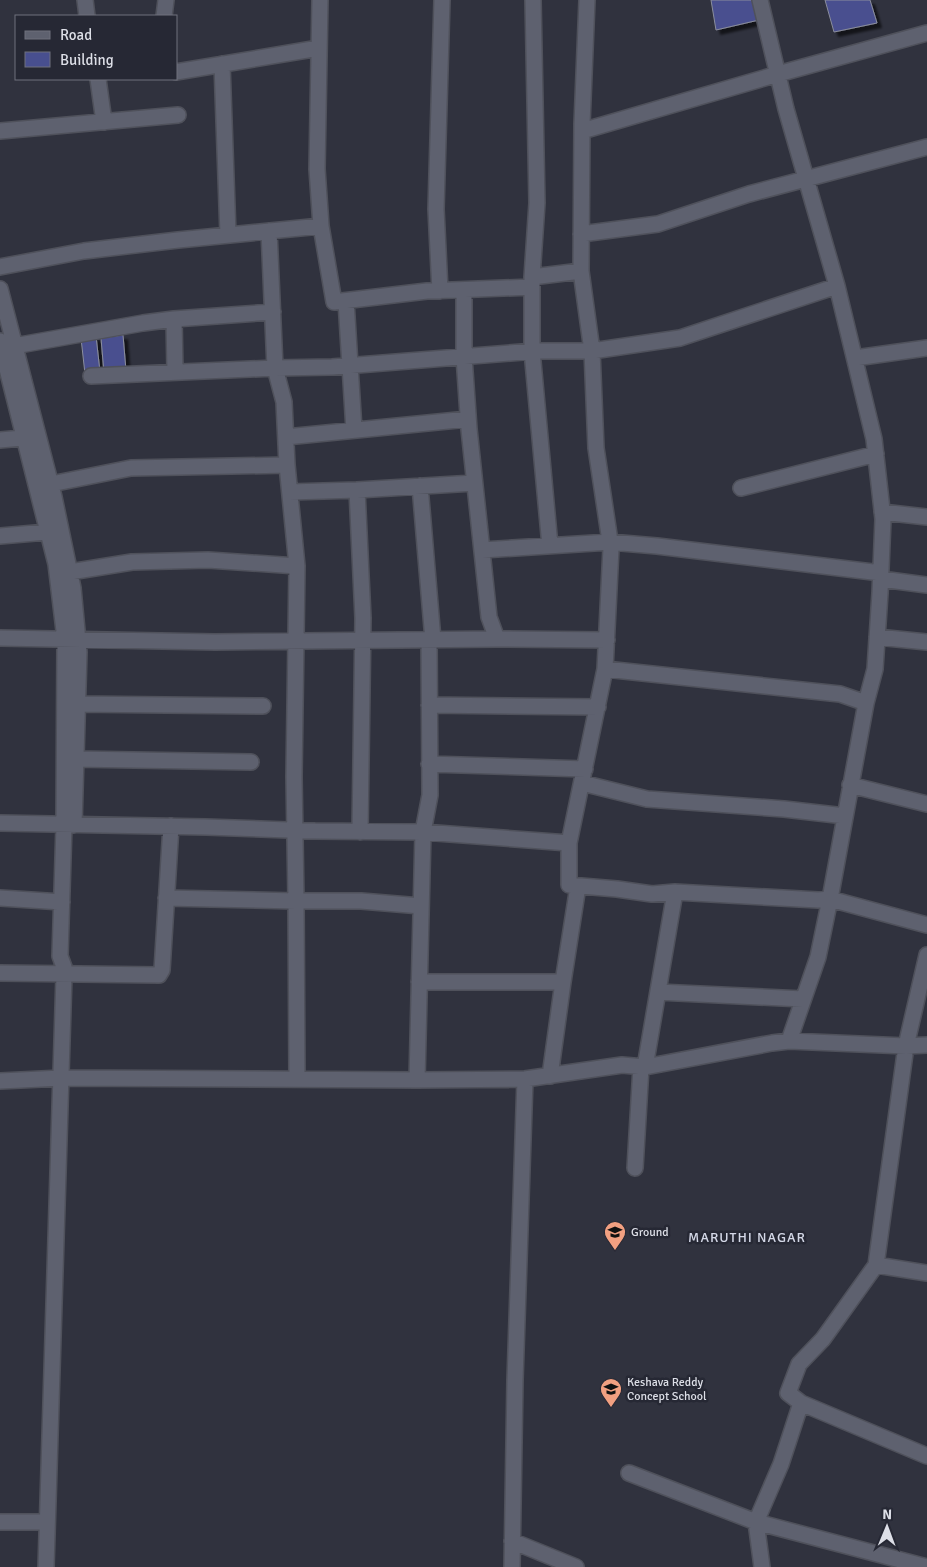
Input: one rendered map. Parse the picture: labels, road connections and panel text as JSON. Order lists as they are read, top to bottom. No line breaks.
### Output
{"districts":["MARUTHI NAGAR"],"places":{"school or university":["Ground","Keshava Reddy Concept School"]},"legend":["Road","Building"],"north":"top"}
